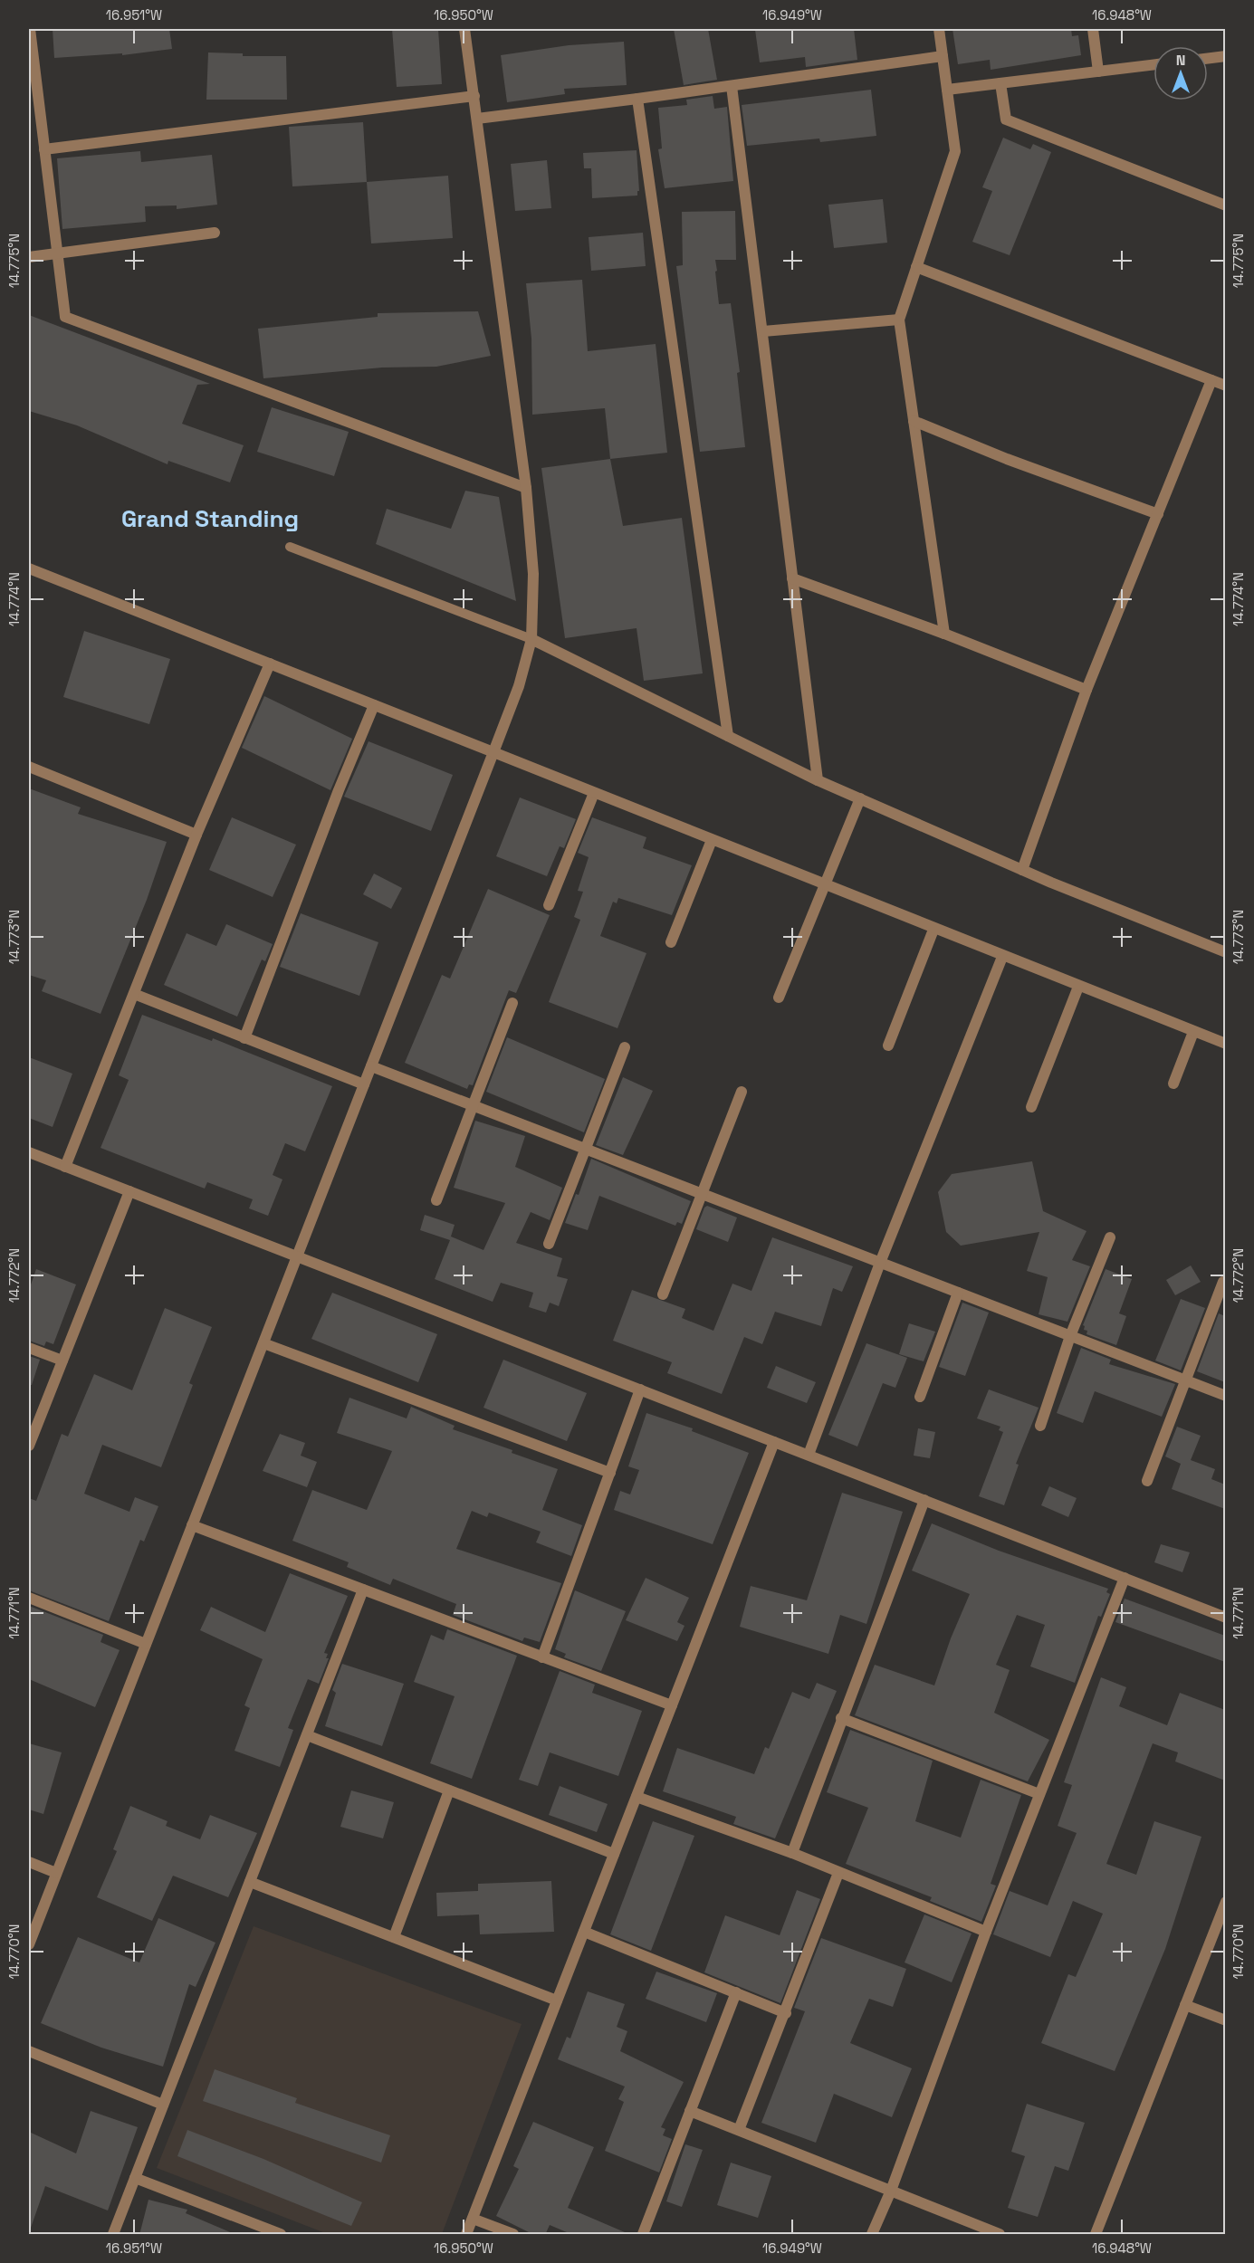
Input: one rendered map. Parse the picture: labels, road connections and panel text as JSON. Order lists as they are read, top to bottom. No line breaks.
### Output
{"districts":["Grand Standing"],"north":"top","coordinates":["16.951°W","16.950°W","16.949°W","16.948°W","14.775°N","14.774°N","14.773°N","14.772°N","14.771°N","14.770°N"]}
